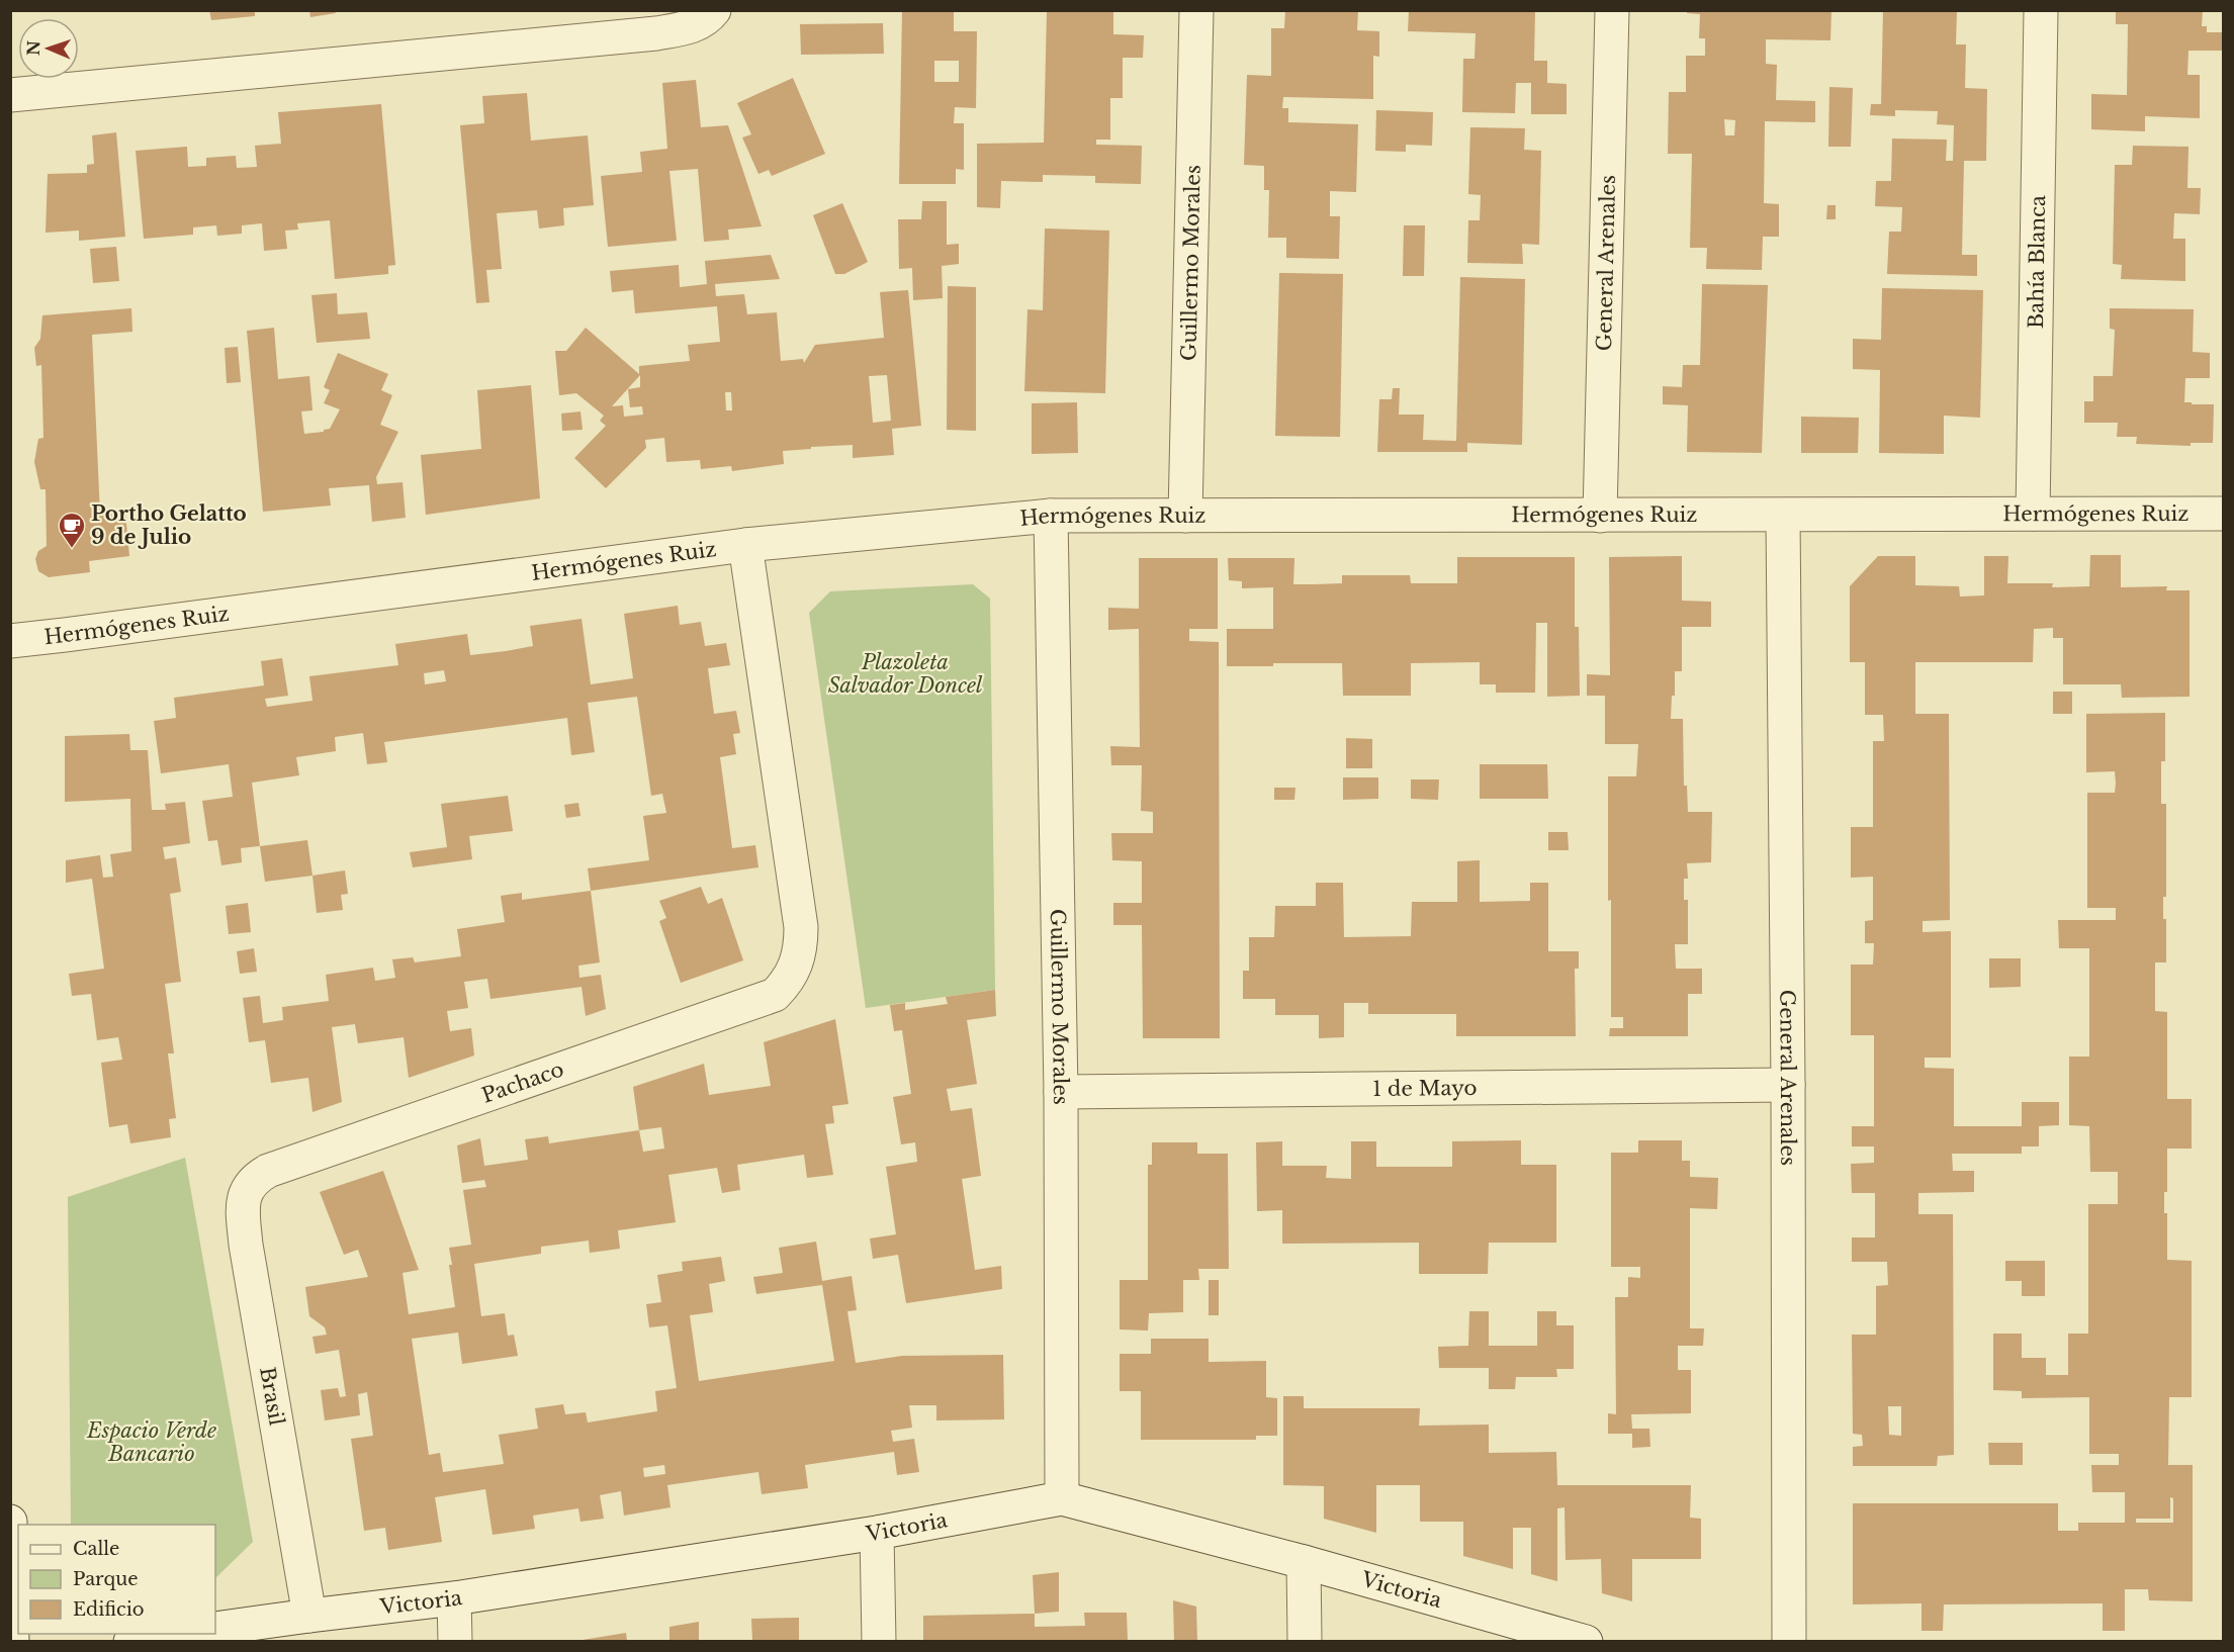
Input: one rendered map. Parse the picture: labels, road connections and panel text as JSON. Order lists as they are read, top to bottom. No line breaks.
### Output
{"streets":{"street":["Bahía Blanca","Guillermo Morales","General Arenales","Hermógenes Ruiz","Pachaco","1 de Mayo","Brasil","Victoria"]},"crossings":[["Bahía Blanca","Hermógenes Ruiz"],["Guillermo Morales","Hermógenes Ruiz"],["Guillermo Morales","1 de Mayo"],["Guillermo Morales","Victoria"],["General Arenales","Hermógenes Ruiz"],["General Arenales","1 de Mayo"],["Hermógenes Ruiz","Pachaco"],["Pachaco","Brasil"],["Brasil","Victoria"]],"parks":["Plazoleta Salvador Doncel","Espacio Verde Bancario"],"places":{"cafe":["Portho Gelatto 9 de Julio"]},"legend":["Calle","Parque","Edificio"],"north":"left"}
